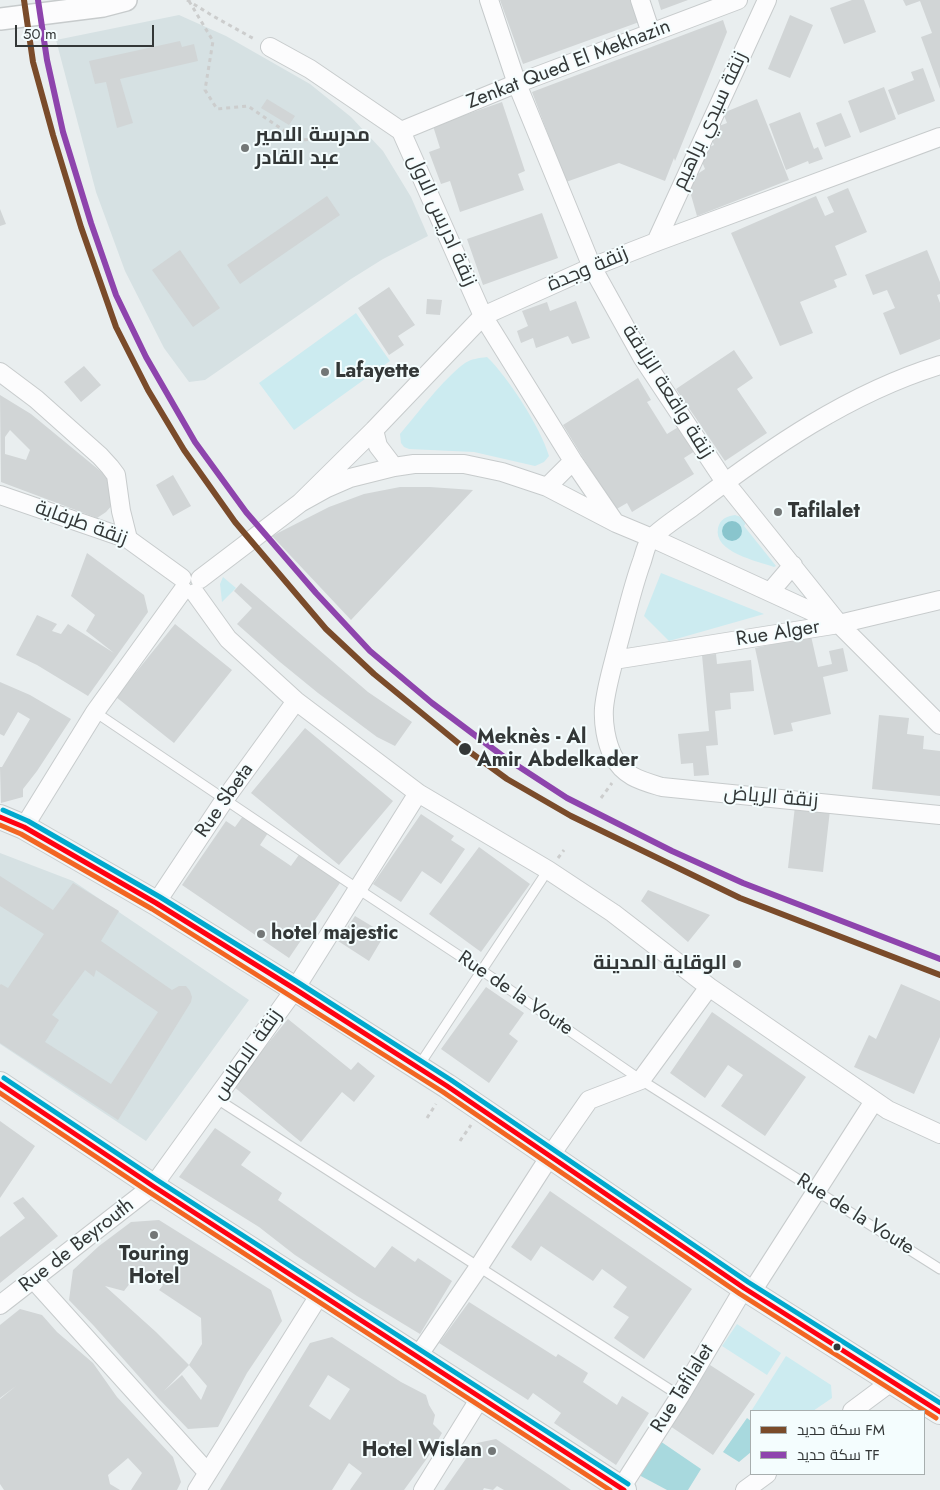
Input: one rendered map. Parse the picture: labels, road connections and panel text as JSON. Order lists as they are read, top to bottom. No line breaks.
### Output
{"streets":{"street":["Zenkat Qued El Mekhazin","زنقة سيدي براهيم","زنقة ادريس الاول","زنقة وجدة","زنقة واقعة الزلاقة","زنقة طرفاية","Rue Alger","زنقة الرياض","Rue Sbeta","زنقة الاطلس","Rue de Beyrouth","Rue Tafilalet"],"lane":["Rue de la Voute"]},"crossings":[["Zenkat Qued El Mekhazin","زنقة ادريس الاول"],["Zenkat Qued El Mekhazin","زنقة واقعة الزلاقة"],["زنقة سيدي براهيم","زنقة وجدة"],["زنقة ادريس الاول","زنقة وجدة"],["زنقة وجدة","زنقة واقعة الزلاقة"],["زنقة واقعة الزلاقة","Rue Alger"],["زنقة طرفاية","Rue Sbeta"],["زنقة طرفاية","زنقة الاطلس"],["زنقة طرفاية","Rue Tafilalet"],["Rue Alger","زنقة الرياض"],["Rue Sbeta","Rue de la Voute"],["Rue de la Voute","زنقة الاطلس"],["Rue de la Voute","Rue Tafilalet"],["زنقة الاطلس","Rue de Beyrouth"]],"places":["مدرسة الامير عبد القادر","Lafayette","Tafilalet","Meknès - Al Amir Abdelkader","hotel majestic","الوقاية المدينة","Touring Hotel","Hotel Wislan"],"lines":["rail line FM","rail line TF"],"legend":["سكة حديد FM","سكة حديد TF"],"scale_bar":"50 m"}
